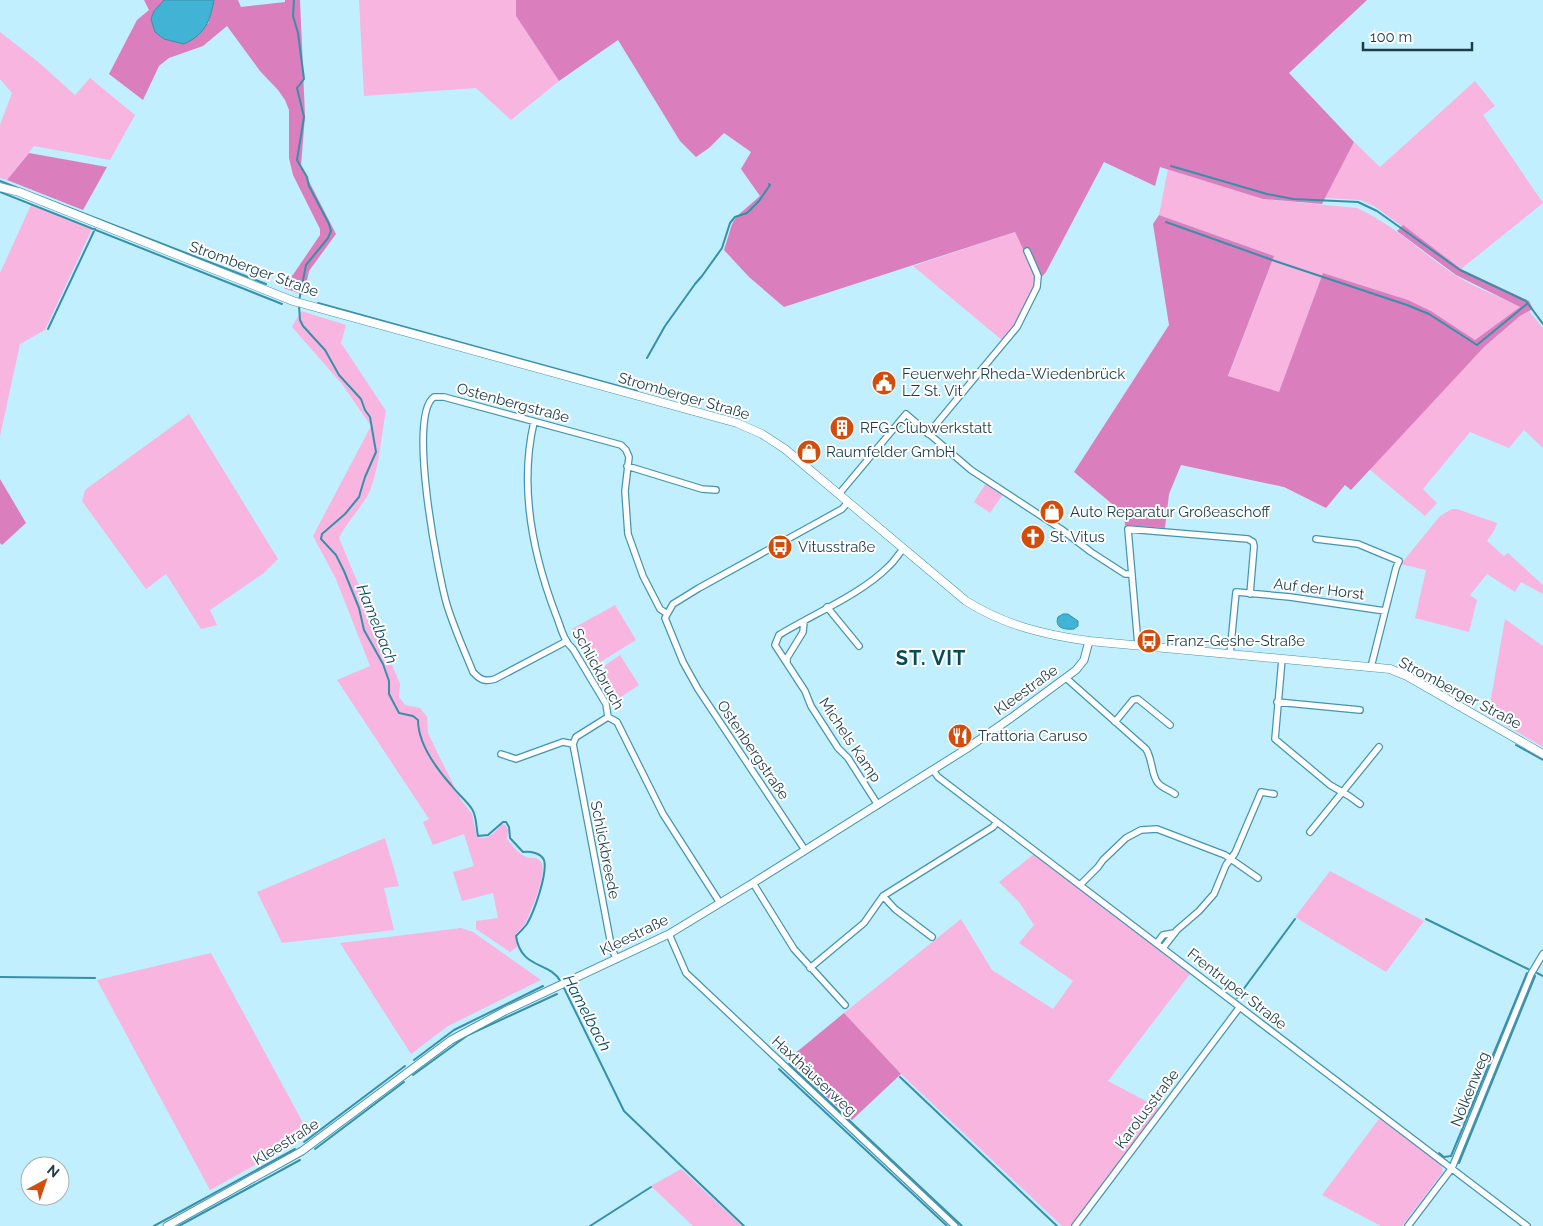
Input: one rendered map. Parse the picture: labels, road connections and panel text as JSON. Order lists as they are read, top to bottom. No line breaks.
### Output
{"streets":{"main road":["Stromberger Straße"],"street":["Ostenbergstraße","Auf der Horst","Schlickbruch","Kleestraße","Michels Kamp","Schlickbreede","Frentruper Straße","Haxthäuserweg","Nölkenweg","Karolusstraße"]},"crossings":[["Stromberger Straße","Auf der Horst"],["Stromberger Straße","Kleestraße"],["Stromberger Straße","Michels Kamp"],["Ostenbergstraße","Schlickbruch"],["Ostenbergstraße","Kleestraße"],["Schlickbruch","Kleestraße"],["Kleestraße","Michels Kamp"],["Kleestraße","Schlickbreede"],["Kleestraße","Frentruper Straße"],["Kleestraße","Haxthäuserweg"],["Frentruper Straße","Nölkenweg"],["Frentruper Straße","Karolusstraße"]],"districts":["ST. VIT"],"water":["Hamelbach"],"places":{"public building":["Feuerwehr Rheda-Wiedenbrück LZ St. Vit"],"building":["RFG-Clubwerkstatt"],"shop":["Raumfelder GmbH","Auto Reparatur Großeaschoff"],"church":["St. Vitus"],"bus stop":["Vitusstraße","Franz-Geshe-Straße"],"restaurant":["Trattoria Caruso"]},"scale_bar":"100 m","north":"top right"}
